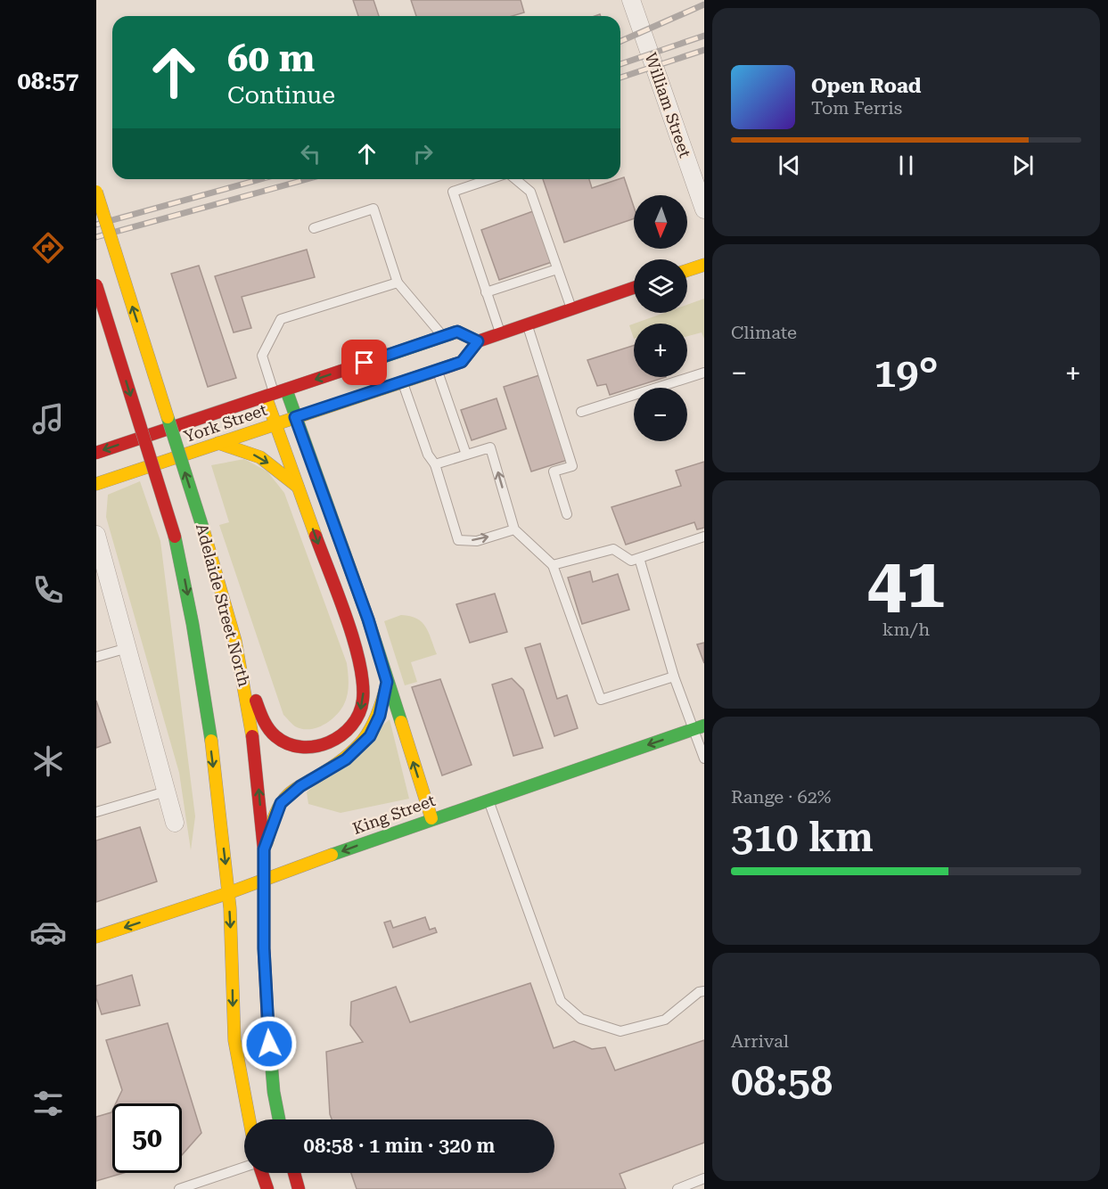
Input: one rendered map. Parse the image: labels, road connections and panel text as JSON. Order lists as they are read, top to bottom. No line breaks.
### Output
{"streets":{"main road":["York Street","Adelaide Street North","King Street"],"street":["William Street"]},"crossings":[["Adelaide Street North","King Street"]],"one_way":["King Street"],"north":"bottom","page":{"tabs":"08:57","turn":["60 m","Continue"],"song":["Open Road","Tom Ferris"],"map_buttons":["+","−"],"tile":["Climate",["41","km/h"],["Range · 62%","310 km"],["Arrival","08:58"]],"heat":["−","19°","+"],"limit":"50","trip":"08:58 · 1 min · 320 m"}}
